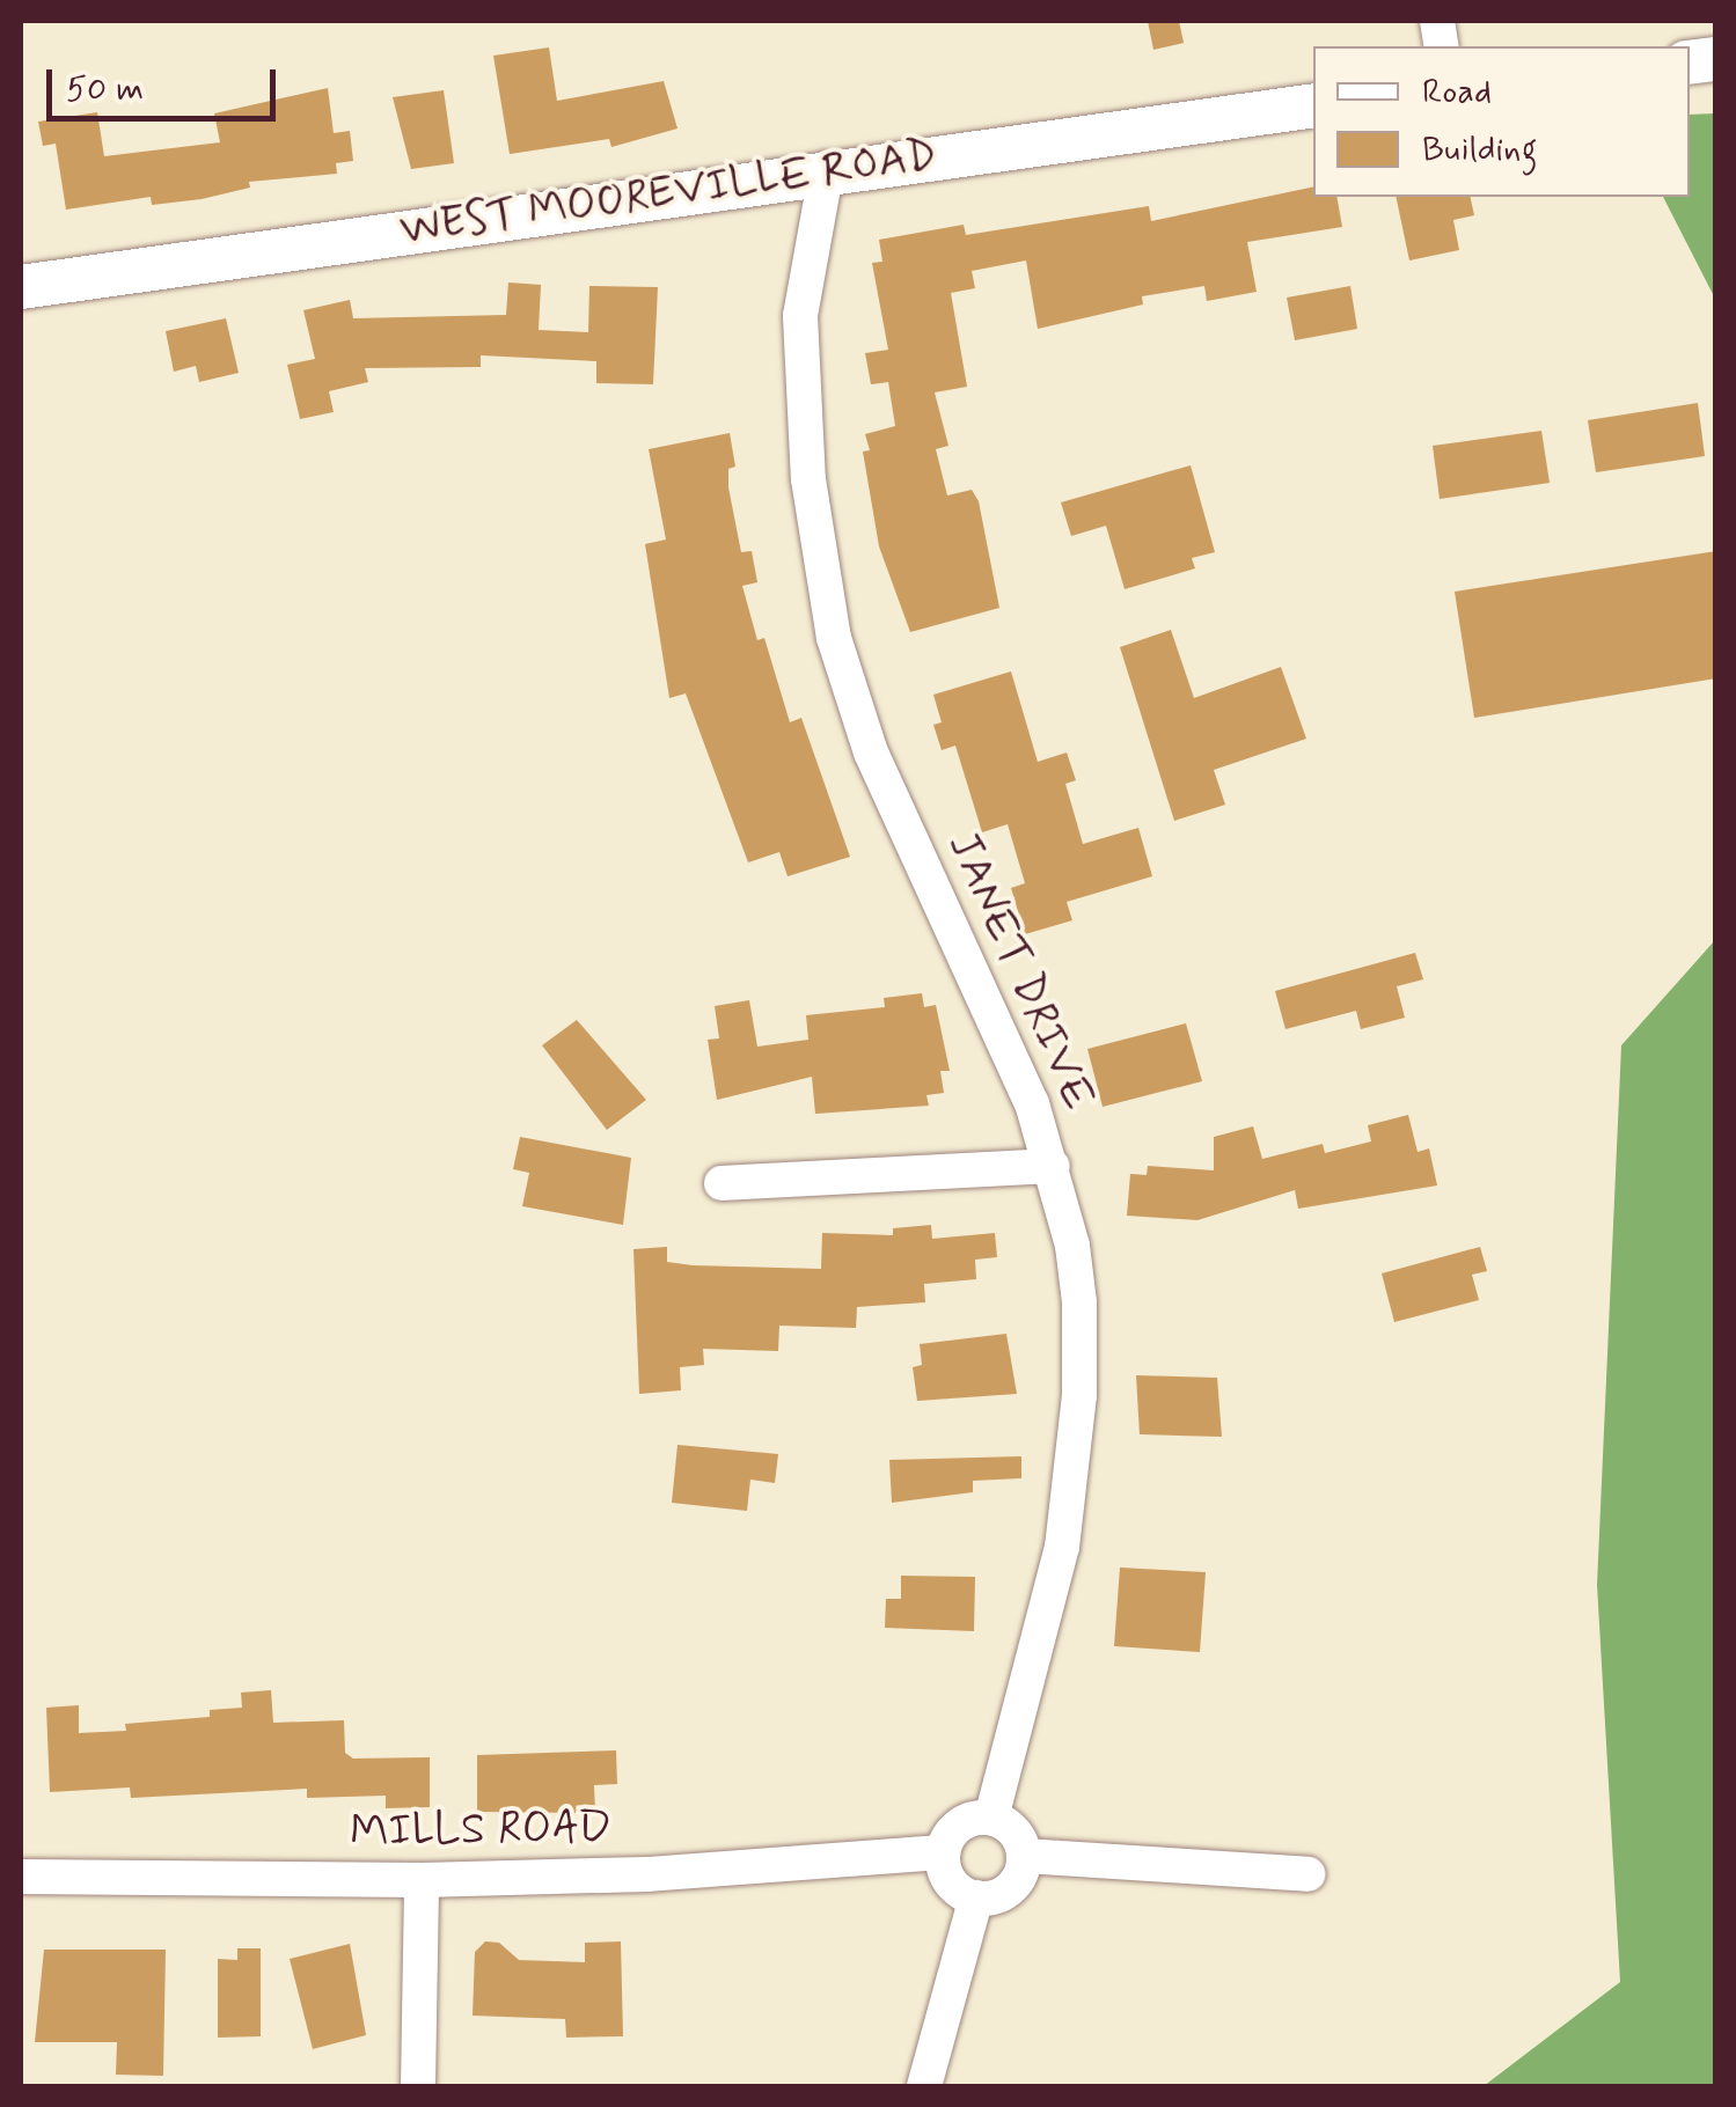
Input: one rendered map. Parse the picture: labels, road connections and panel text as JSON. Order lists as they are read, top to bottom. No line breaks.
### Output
{"streets":{"main road":["WEST MOOREVILLE ROAD"],"street":["JANET DRIVE","MILLS ROAD"]},"crossings":[["WEST MOOREVILLE ROAD","JANET DRIVE"],["JANET DRIVE","MILLS ROAD"]],"legend":["Road","Building"],"scale_bar":"50 m"}
